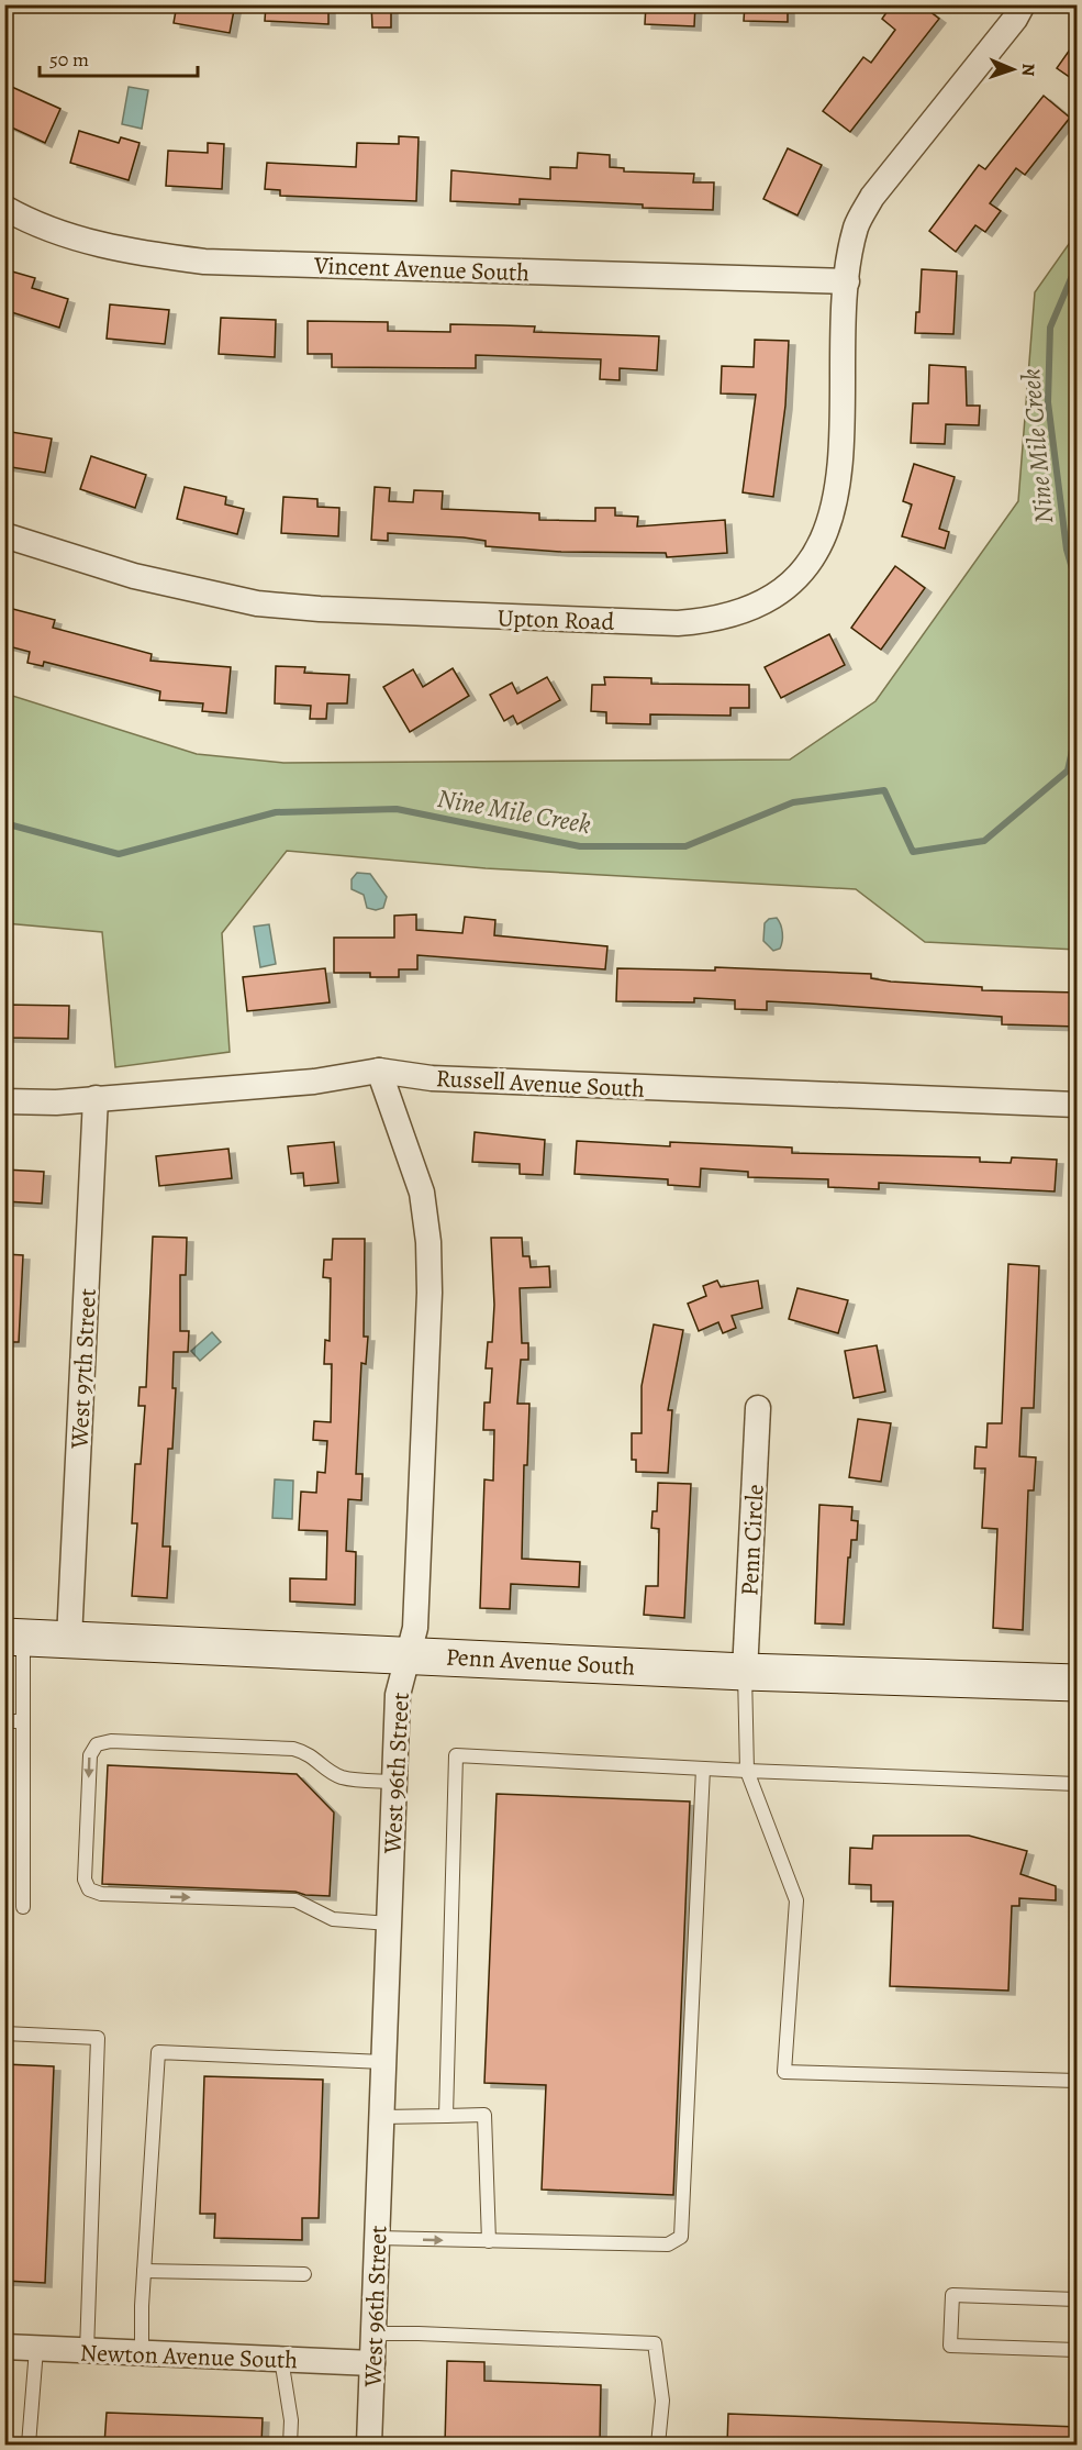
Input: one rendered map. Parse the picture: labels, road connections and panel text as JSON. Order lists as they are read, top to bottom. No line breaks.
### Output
{"streets":{"main road":["Penn Avenue South"],"street":["Vincent Avenue South","Upton Road","Russell Avenue South","West 97th Street","Penn Circle","West 96th Street","Newton Avenue South"]},"crossings":[["Vincent Avenue South","Upton Road"],["Russell Avenue South","West 97th Street"],["Russell Avenue South","West 96th Street"],["West 97th Street","Penn Avenue South"],["Penn Circle","Penn Avenue South"],["Penn Avenue South","West 96th Street"],["West 96th Street","Newton Avenue South"]],"water":["Nine Mile Creek"],"scale_bar":"50 m","north":"right"}
